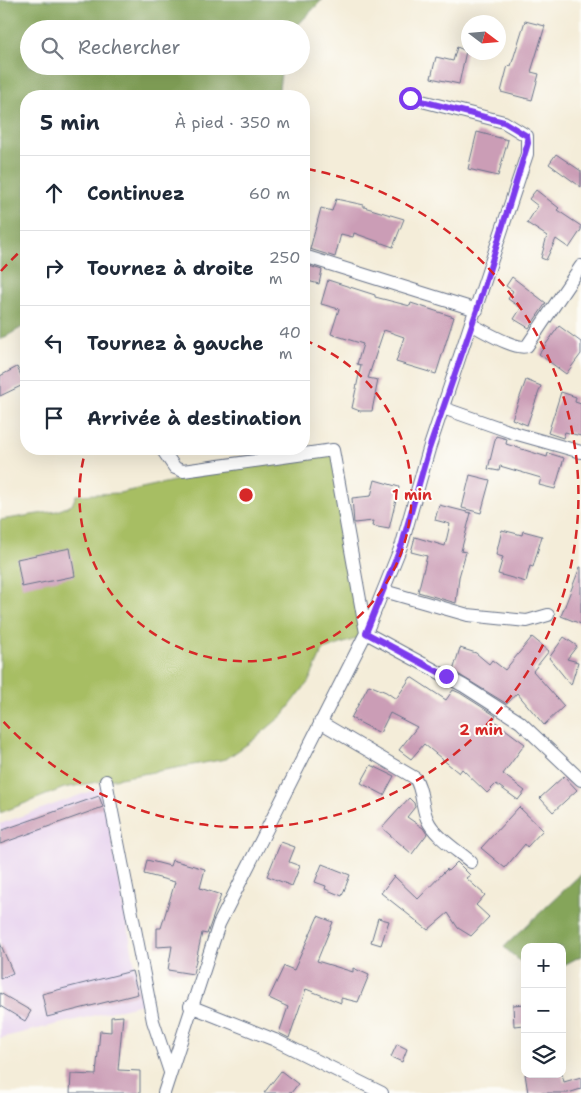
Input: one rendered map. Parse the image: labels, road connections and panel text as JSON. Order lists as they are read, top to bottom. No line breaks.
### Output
{"north":"right","page":{"search":"Rechercher","heading":["5 min","À pied · 350 m"],"list":[["Continuez","60 m"],["Tournez à droite","250 m"],["Tournez à gauche","40 m"],"Arrivée à destination"],"map_buttons":["+","−"]},"rings":["1 min","2 min"]}
